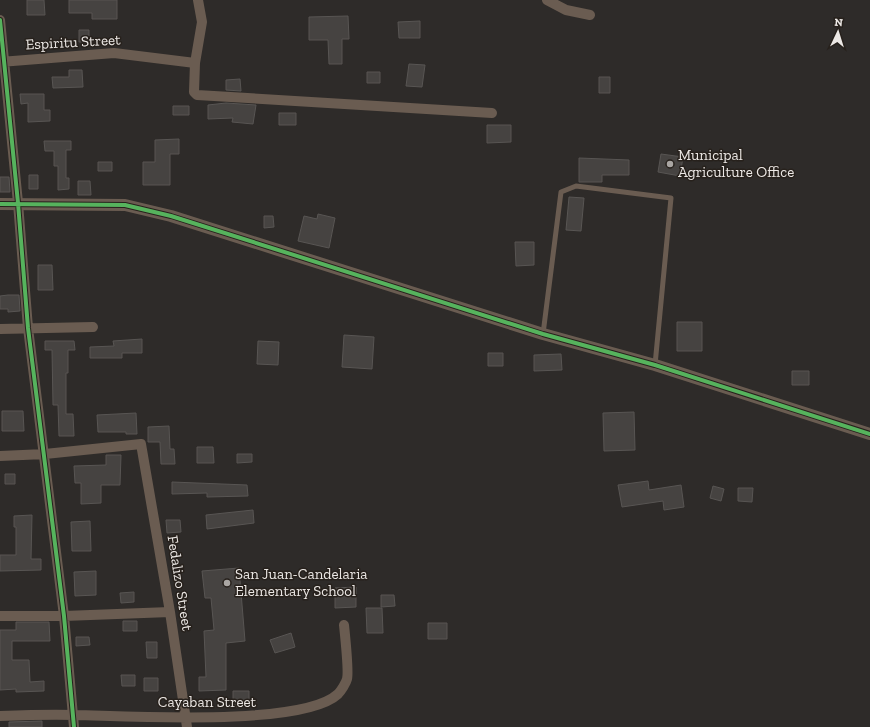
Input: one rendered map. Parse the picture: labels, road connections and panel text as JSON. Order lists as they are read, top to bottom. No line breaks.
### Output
{"streets":{"street":["Espiritu Street","Fedalizo Street","Cayaban Street"]},"crossings":[["Fedalizo Street","Cayaban Street"]],"places":["Municipal Agriculture Office","San Juan-Candelaria Elementary School"],"north":"top"}
